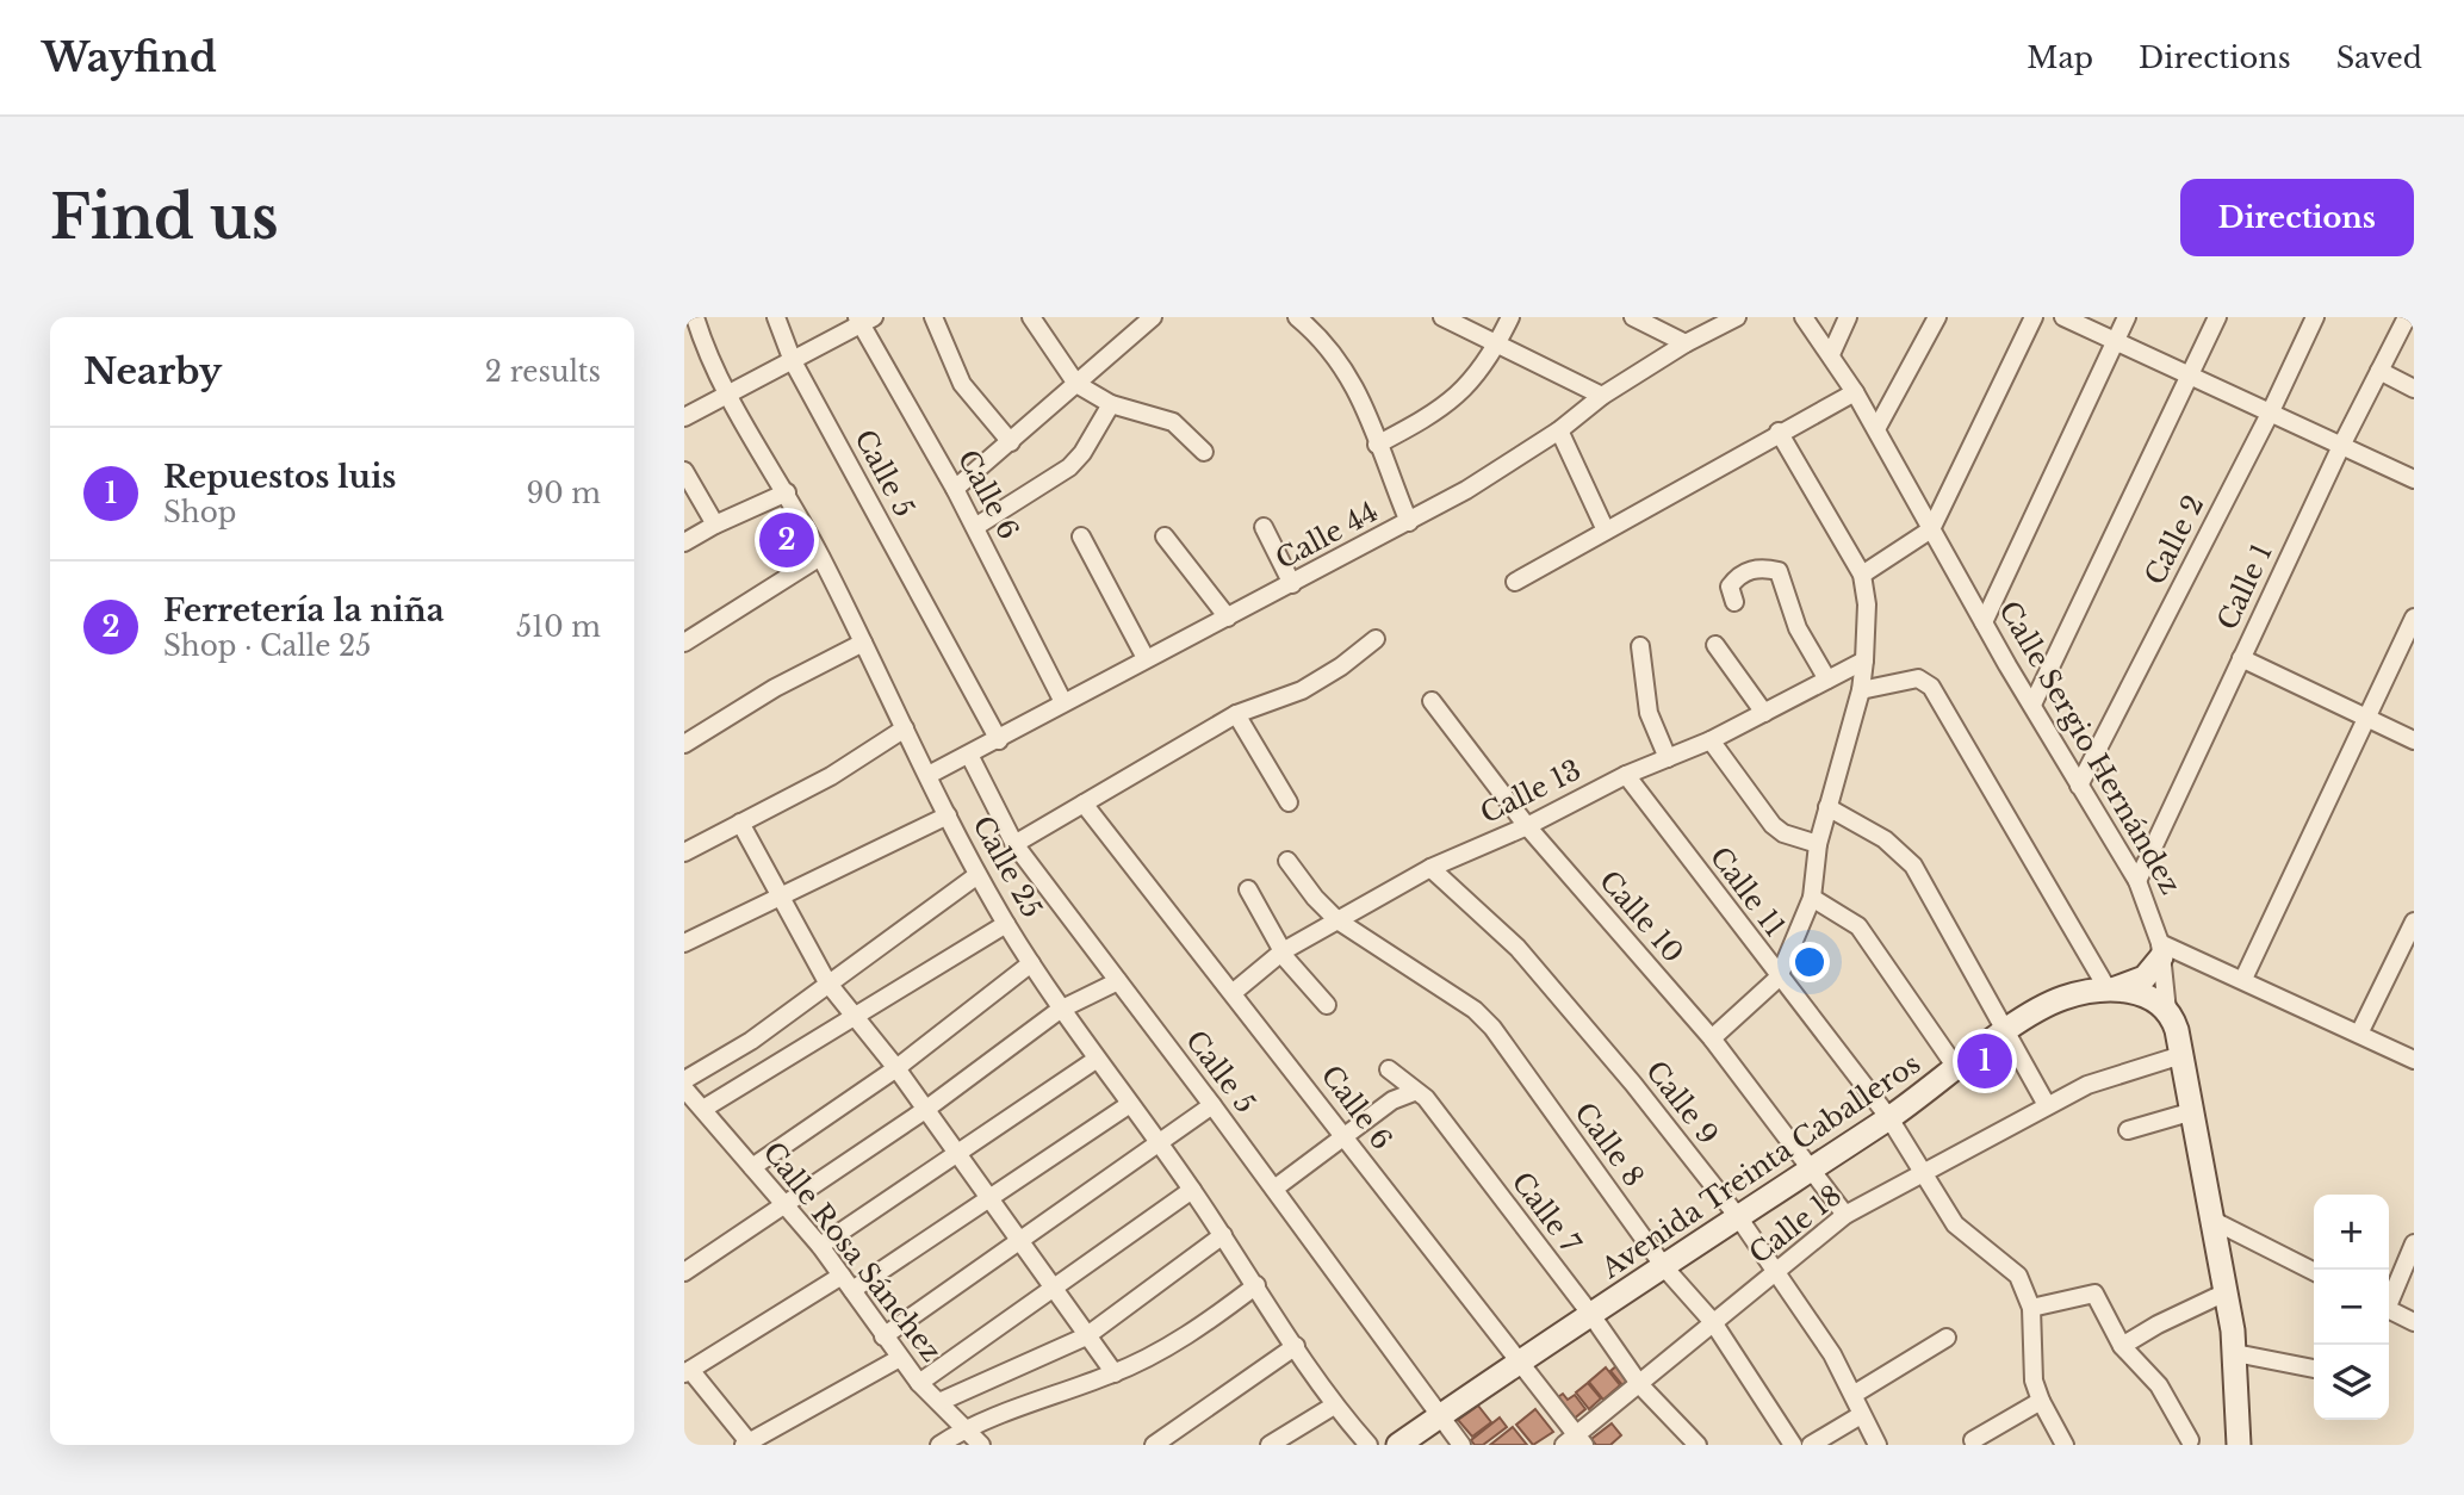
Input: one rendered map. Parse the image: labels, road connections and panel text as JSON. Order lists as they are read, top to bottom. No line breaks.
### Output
{"streets":{"street":["Calle 5","Calle 6","Calle 44","Calle 2","Calle 1","Calle Sergio Hernández","Calle 13","Calle 25","Calle 11","Calle 10","Calle 9","Calle 8","Avenida Treinta Caballeros","Calle 7","Calle 18","Calle Rosa Sánchez"]},"crossings":[["Calle 5","Calle 44"],["Calle 5","Avenida Treinta Caballeros"],["Calle 6","Calle 44"],["Calle 6","Calle 13"],["Calle 6","Avenida Treinta Caballeros"],["Calle 6","Calle 18"],["Calle 44","Calle 25"],["Calle 2","Calle Sergio Hernández"],["Calle 1","Calle Sergio Hernández"],["Calle Sergio Hernández","Avenida Treinta Caballeros"],["Calle Sergio Hernández","Calle 18"],["Calle 13","Calle 11"],["Calle 13","Calle 10"],["Calle 13","Calle 9"],["Calle 13","Calle 8"],["Calle 11","Avenida Treinta Caballeros"],["Calle 11","Calle 18"],["Calle 10","Avenida Treinta Caballeros"],["Calle 10","Calle 18"],["Calle 9","Avenida Treinta Caballeros"],["Calle 9","Calle 18"],["Calle 8","Avenida Treinta Caballeros"],["Calle 8","Calle 18"],["Avenida Treinta Caballeros","Calle 7"],["Calle 7","Calle 18"]],"page":{"header":"Wayfind","nav":["Map","Directions","Saved"],"buttons":"Directions","title":"Find us","heading":["Nearby","2 results"],"list":[{"mark":"1","name":"Repuestos luis","note":"Shop","value":"90 m"},{"mark":"2","name":"Ferretería la niña","note":"Shop · Calle 25","value":"510 m"}],"pins":["2","1"],"map_buttons":["+","−"]}}
